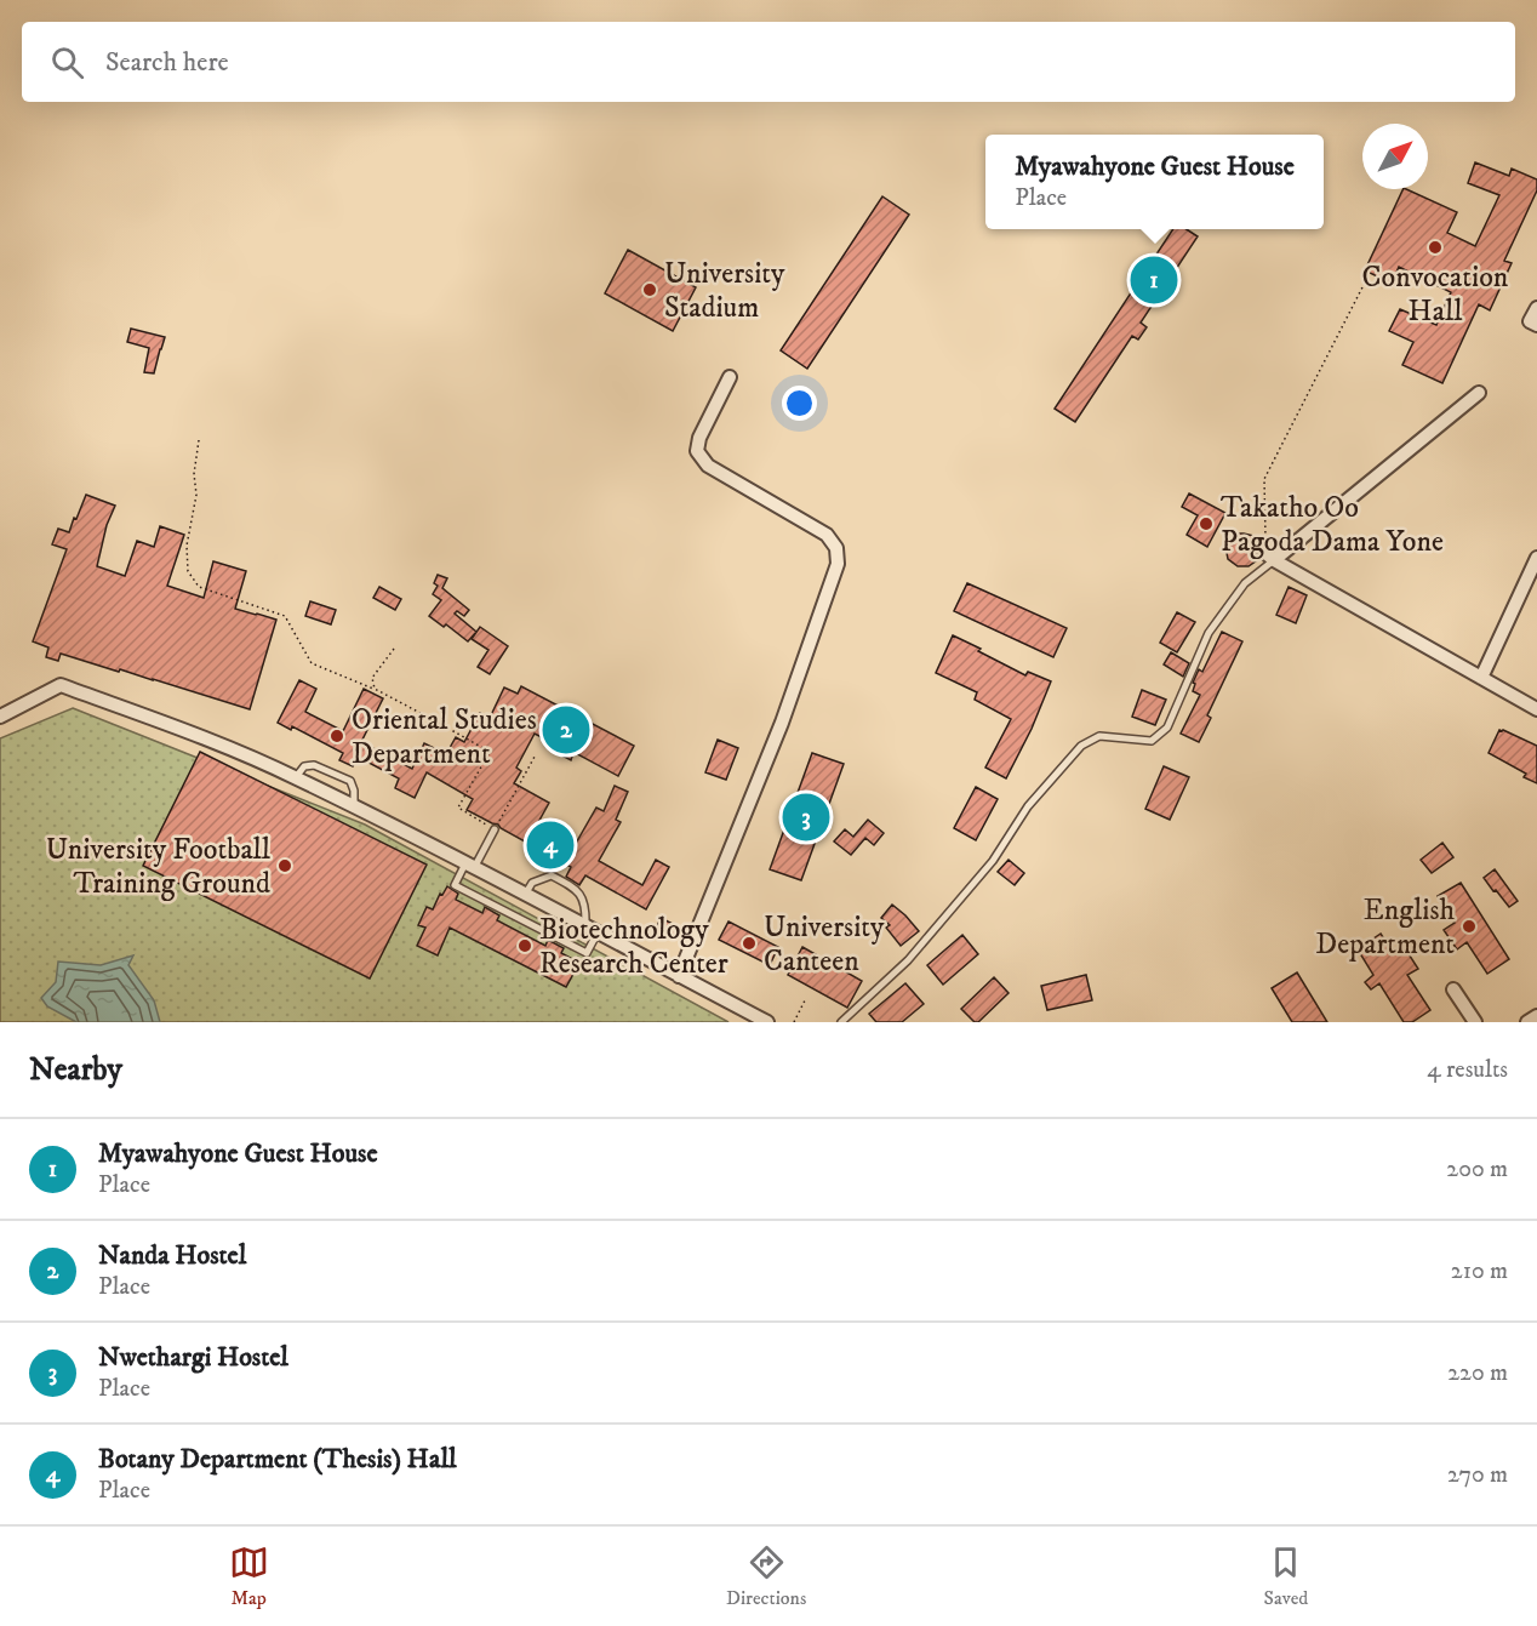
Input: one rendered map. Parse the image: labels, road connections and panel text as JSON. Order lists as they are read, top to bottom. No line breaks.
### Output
{"places":["Convocation Hall","University Stadium","Takatho Oo Pagoda Dama Yone","Oriental Studies Department","University Football Training Ground","English Department","University Canteen","Biotechnology Research Center"],"north":"top right","page":{"search":"Search here","popup":["Myawahyone Guest House","Place"],"pins":["1","2","3","4"],"heading":["Nearby","4 results"],"list":[{"mark":"1","name":"Myawahyone Guest House","note":"Place","value":"200 m"},{"mark":"2","name":"Nanda Hostel","note":"Place","value":"210 m"},{"mark":"3","name":"Nwethargi Hostel","note":"Place","value":"220 m"},{"mark":"4","name":"Botany Department (Thesis) Hall","note":"Place","value":"270 m"}],"nav":["Map","Directions","Saved"]}}
